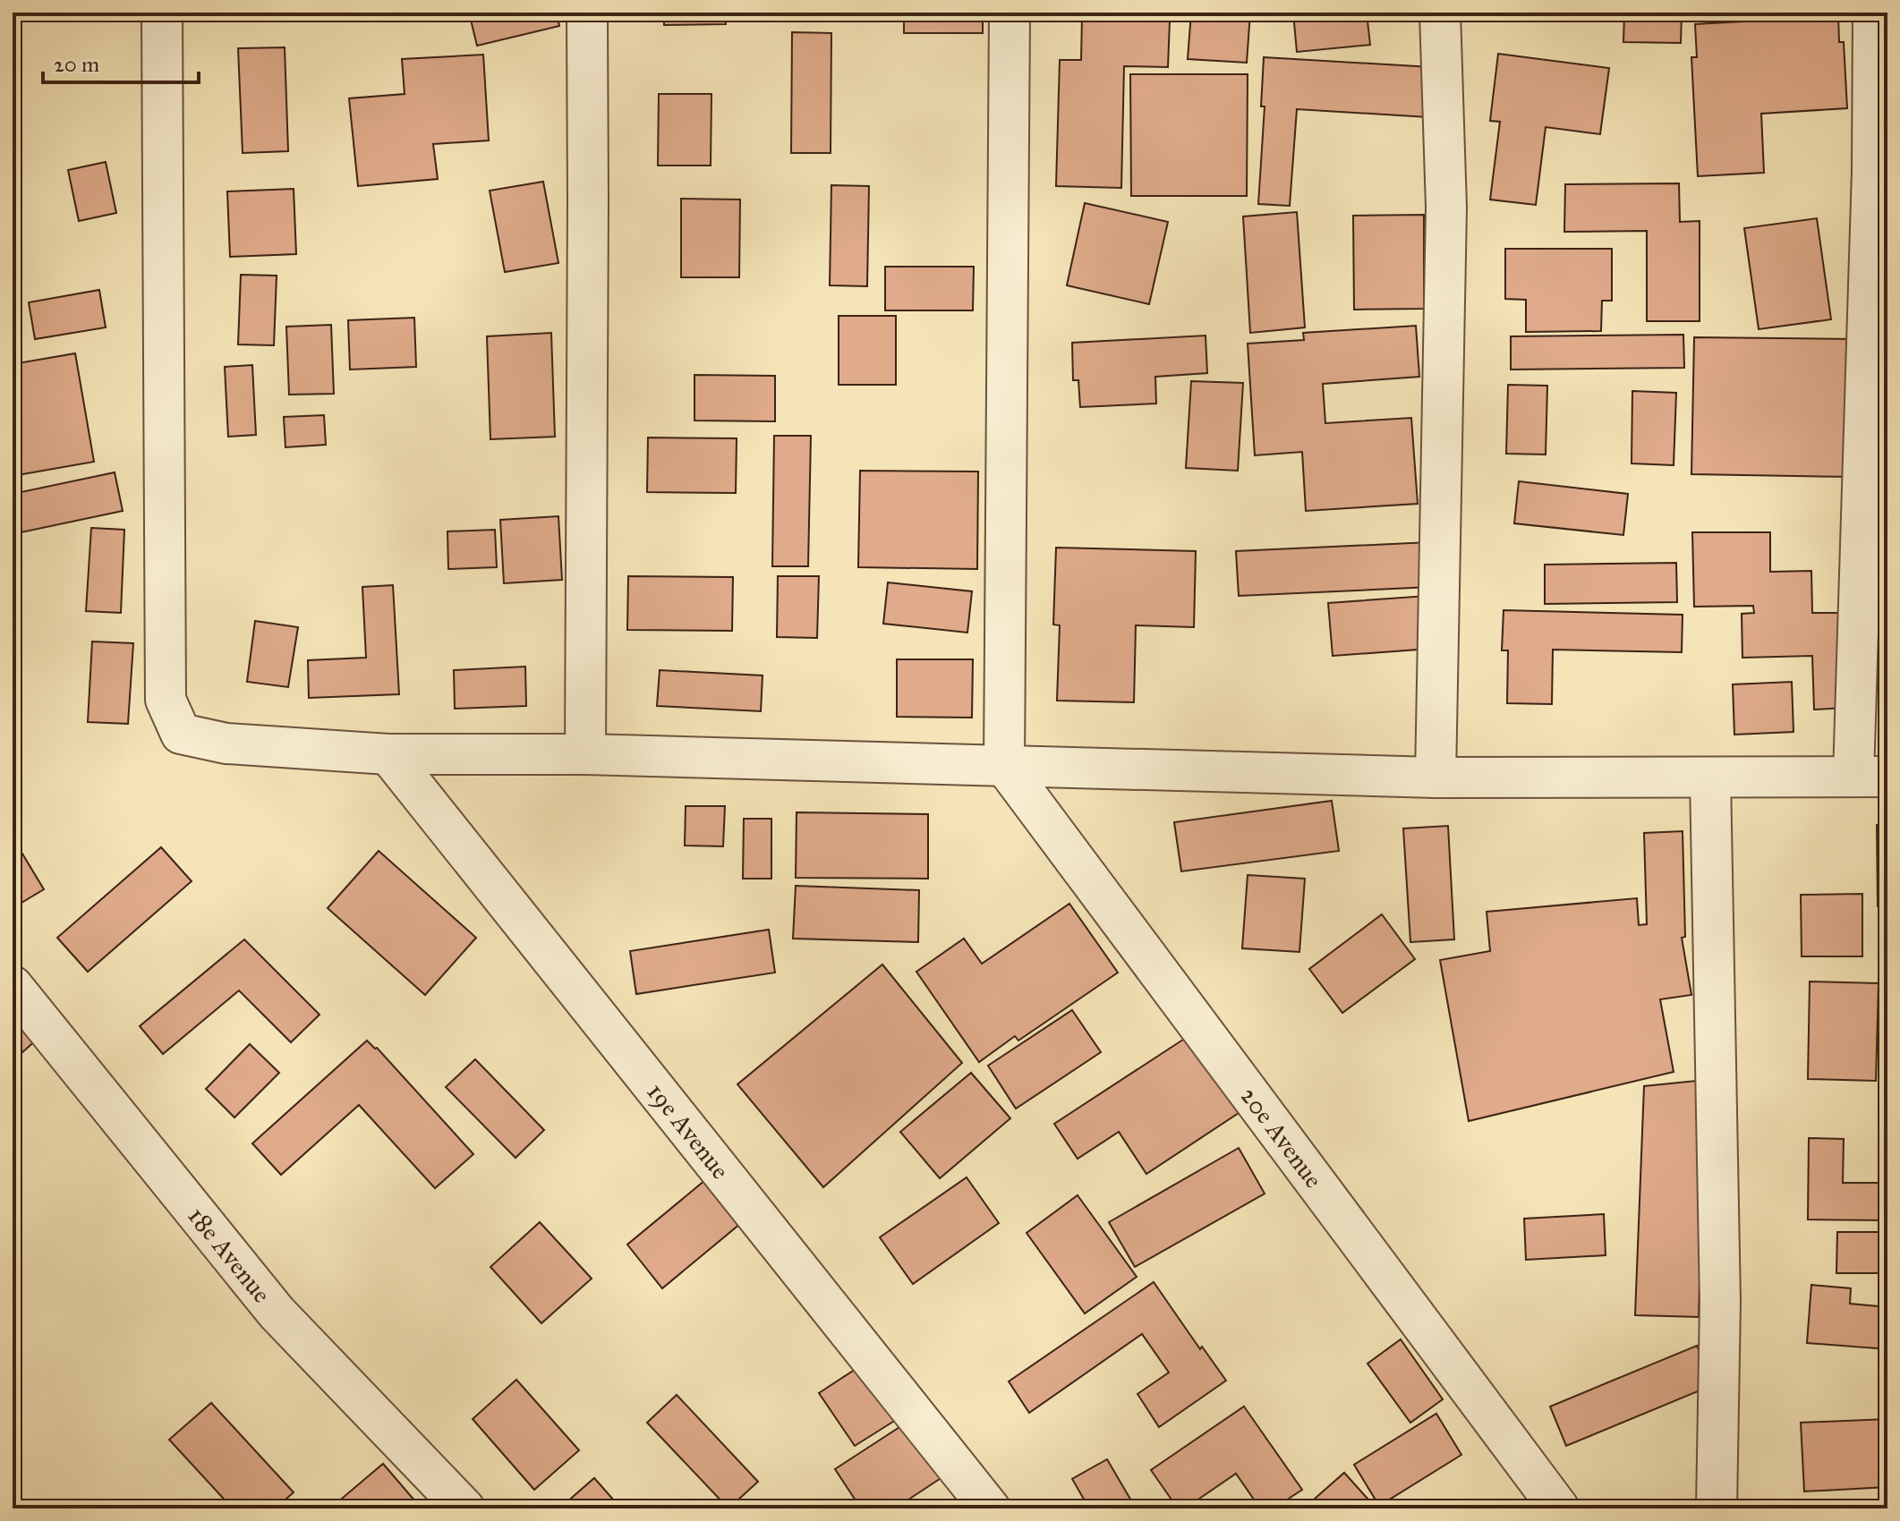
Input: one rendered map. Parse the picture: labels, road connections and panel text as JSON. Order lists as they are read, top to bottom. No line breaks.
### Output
{"streets":{"street":["19e Avenue","20e Avenue","18e Avenue"]},"scale_bar":"20 m"}
